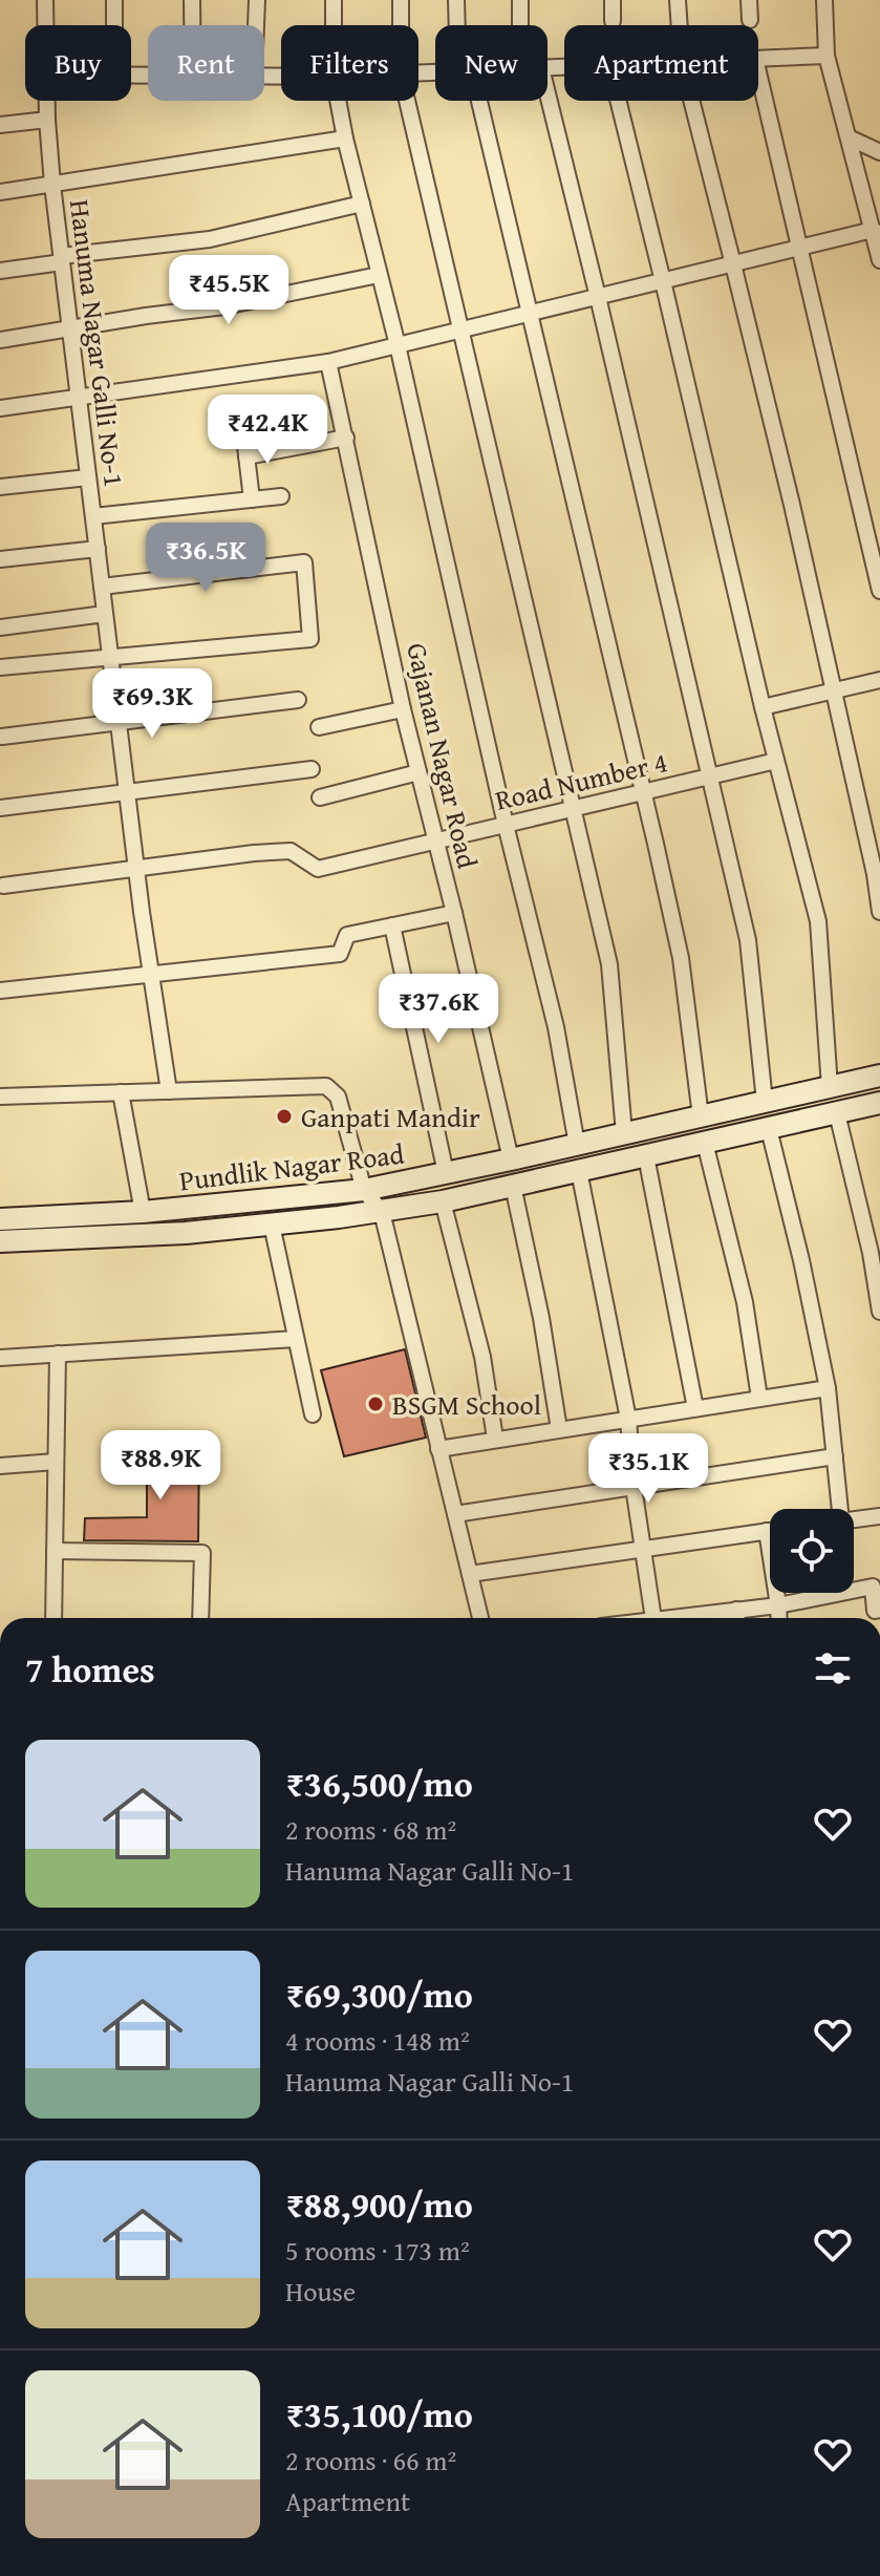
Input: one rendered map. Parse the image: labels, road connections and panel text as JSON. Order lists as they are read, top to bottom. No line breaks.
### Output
{"streets":{"main road":["Pundlik Nagar Road"],"street":["Hanuma Nagar Galli No-1","Gajanan Nagar Road","Road Number 4"]},"crossings":[["Hanuma Nagar Galli No-1","Road Number 4"],["Gajanan Nagar Road","Road Number 4"],["Gajanan Nagar Road","Pundlik Nagar Road"]],"places":["Ganpati Mandir","BSGM School"],"page":{"chip":["Buy","Rent","Filters","New","Apartment"],"price":["₹45.5K","₹42.4K","₹36.5K","₹69.3K","₹37.6K","₹88.9K","₹35.1K"],"heading":"7 homes","list":[{"name":"₹36,500/mo","note":"2 rooms · 68 m² · Hanuma Nagar Galli No-1"},{"name":"₹69,300/mo","note":"4 rooms · 148 m² · Hanuma Nagar Galli No-1"},{"name":"₹88,900/mo","note":"5 rooms · 173 m² · House"},{"name":"₹35,100/mo","note":"2 rooms · 66 m² · Apartment"}]}}
